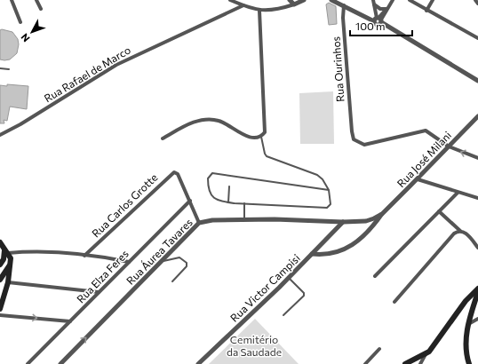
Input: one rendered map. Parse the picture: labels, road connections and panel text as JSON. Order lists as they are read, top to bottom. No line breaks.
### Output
{"streets":{"street":["Rua Ourinhos","Rua Rafael de Marco","Rua José Milani","Rua Carlos Grotte","Rua Áurea Tavares","Rua Elza Feres","Rua Victor Campisi"]},"crossings":[["Rua Ourinhos","Rua José Milani"],["Rua José Milani","Rua Áurea Tavares"],["Rua José Milani","Rua Victor Campisi"],["Rua Carlos Grotte","Rua Elza Feres"],["Rua Áurea Tavares","Rua Victor Campisi"]],"one_way":["Rua Áurea Tavares"],"parks":["Cemitério da Saudade"],"scale_bar":"100 m","north":"bottom left"}
